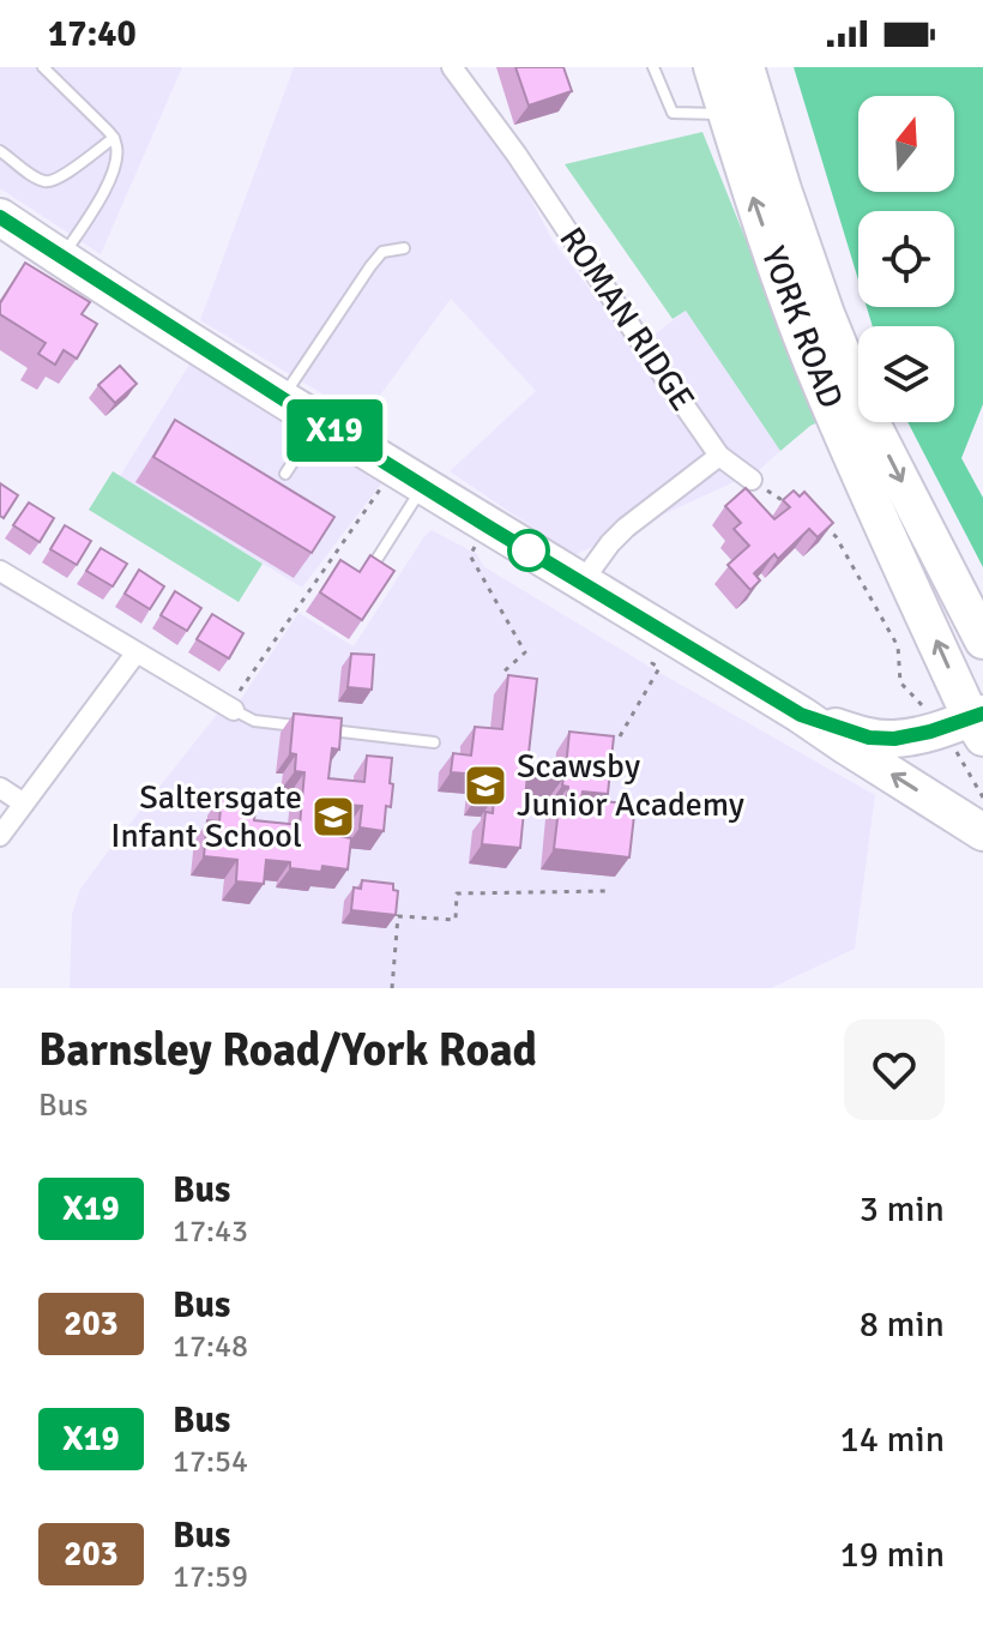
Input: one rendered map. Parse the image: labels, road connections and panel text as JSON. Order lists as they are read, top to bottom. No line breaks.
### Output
{"streets":{"highway":["YORK ROAD"],"street":["ROMAN RIDGE"]},"places":{"school or university":["Scawsby Junior Academy","Saltersgate Infant School"]},"lines":["bus line X19"],"north":"top","page":{"status":"17:40","on_map":"X19","heading":["Barnsley Road/York Road","Bus"],"list":[{"mark":"X19","name":"Bus","note":"17:43","value":"3 min"},{"mark":"203","name":"Bus","note":"17:48","value":"8 min"},{"mark":"X19","name":"Bus","note":"17:54","value":"14 min"},{"mark":"203","name":"Bus","note":"17:59","value":"19 min"}]}}
